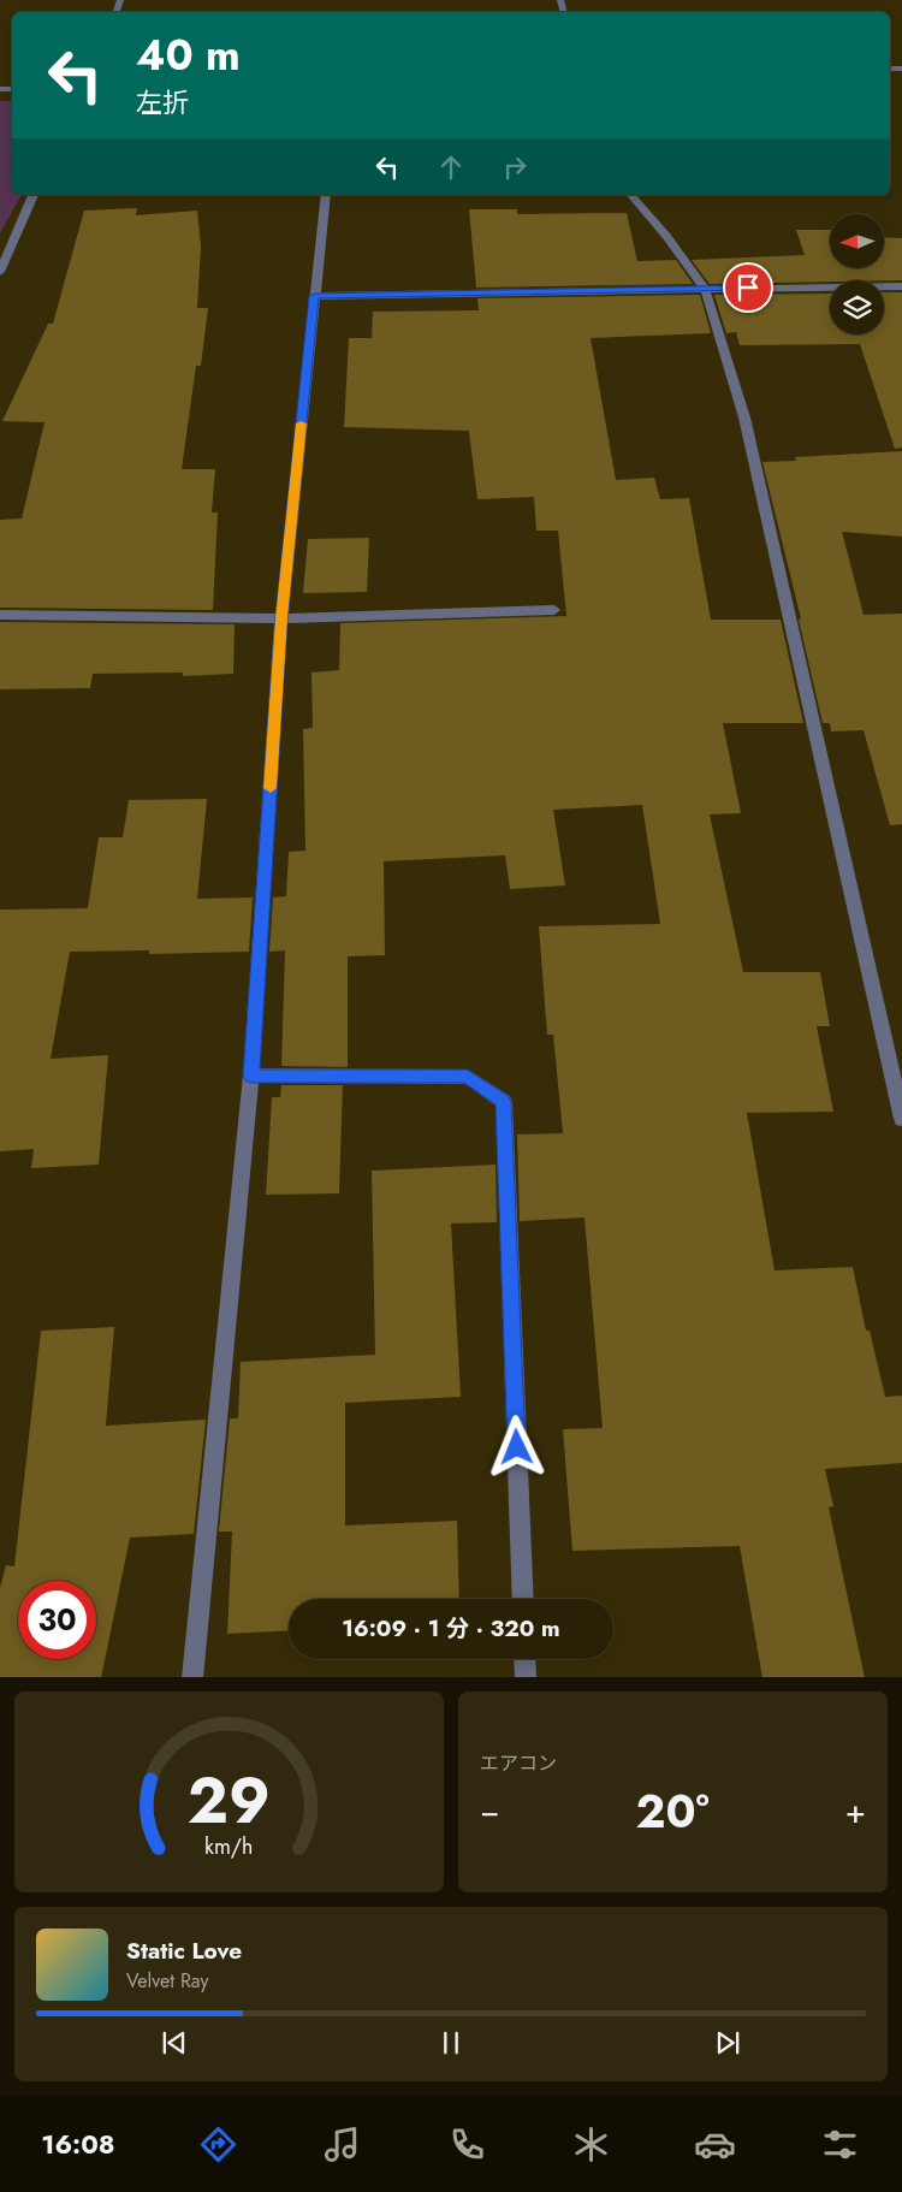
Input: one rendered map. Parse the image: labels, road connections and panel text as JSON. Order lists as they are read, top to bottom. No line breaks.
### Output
{"north":"left","page":{"turn":["40 m","左折"],"limit":"30","trip":"16:09 · 1 分 · 320 m","tile":"エアコン","heat":["−","20°","+"],"song":["Static Love","Velvet Ray"],"tabs":"16:08","gauge":["29","km/h"]}}
